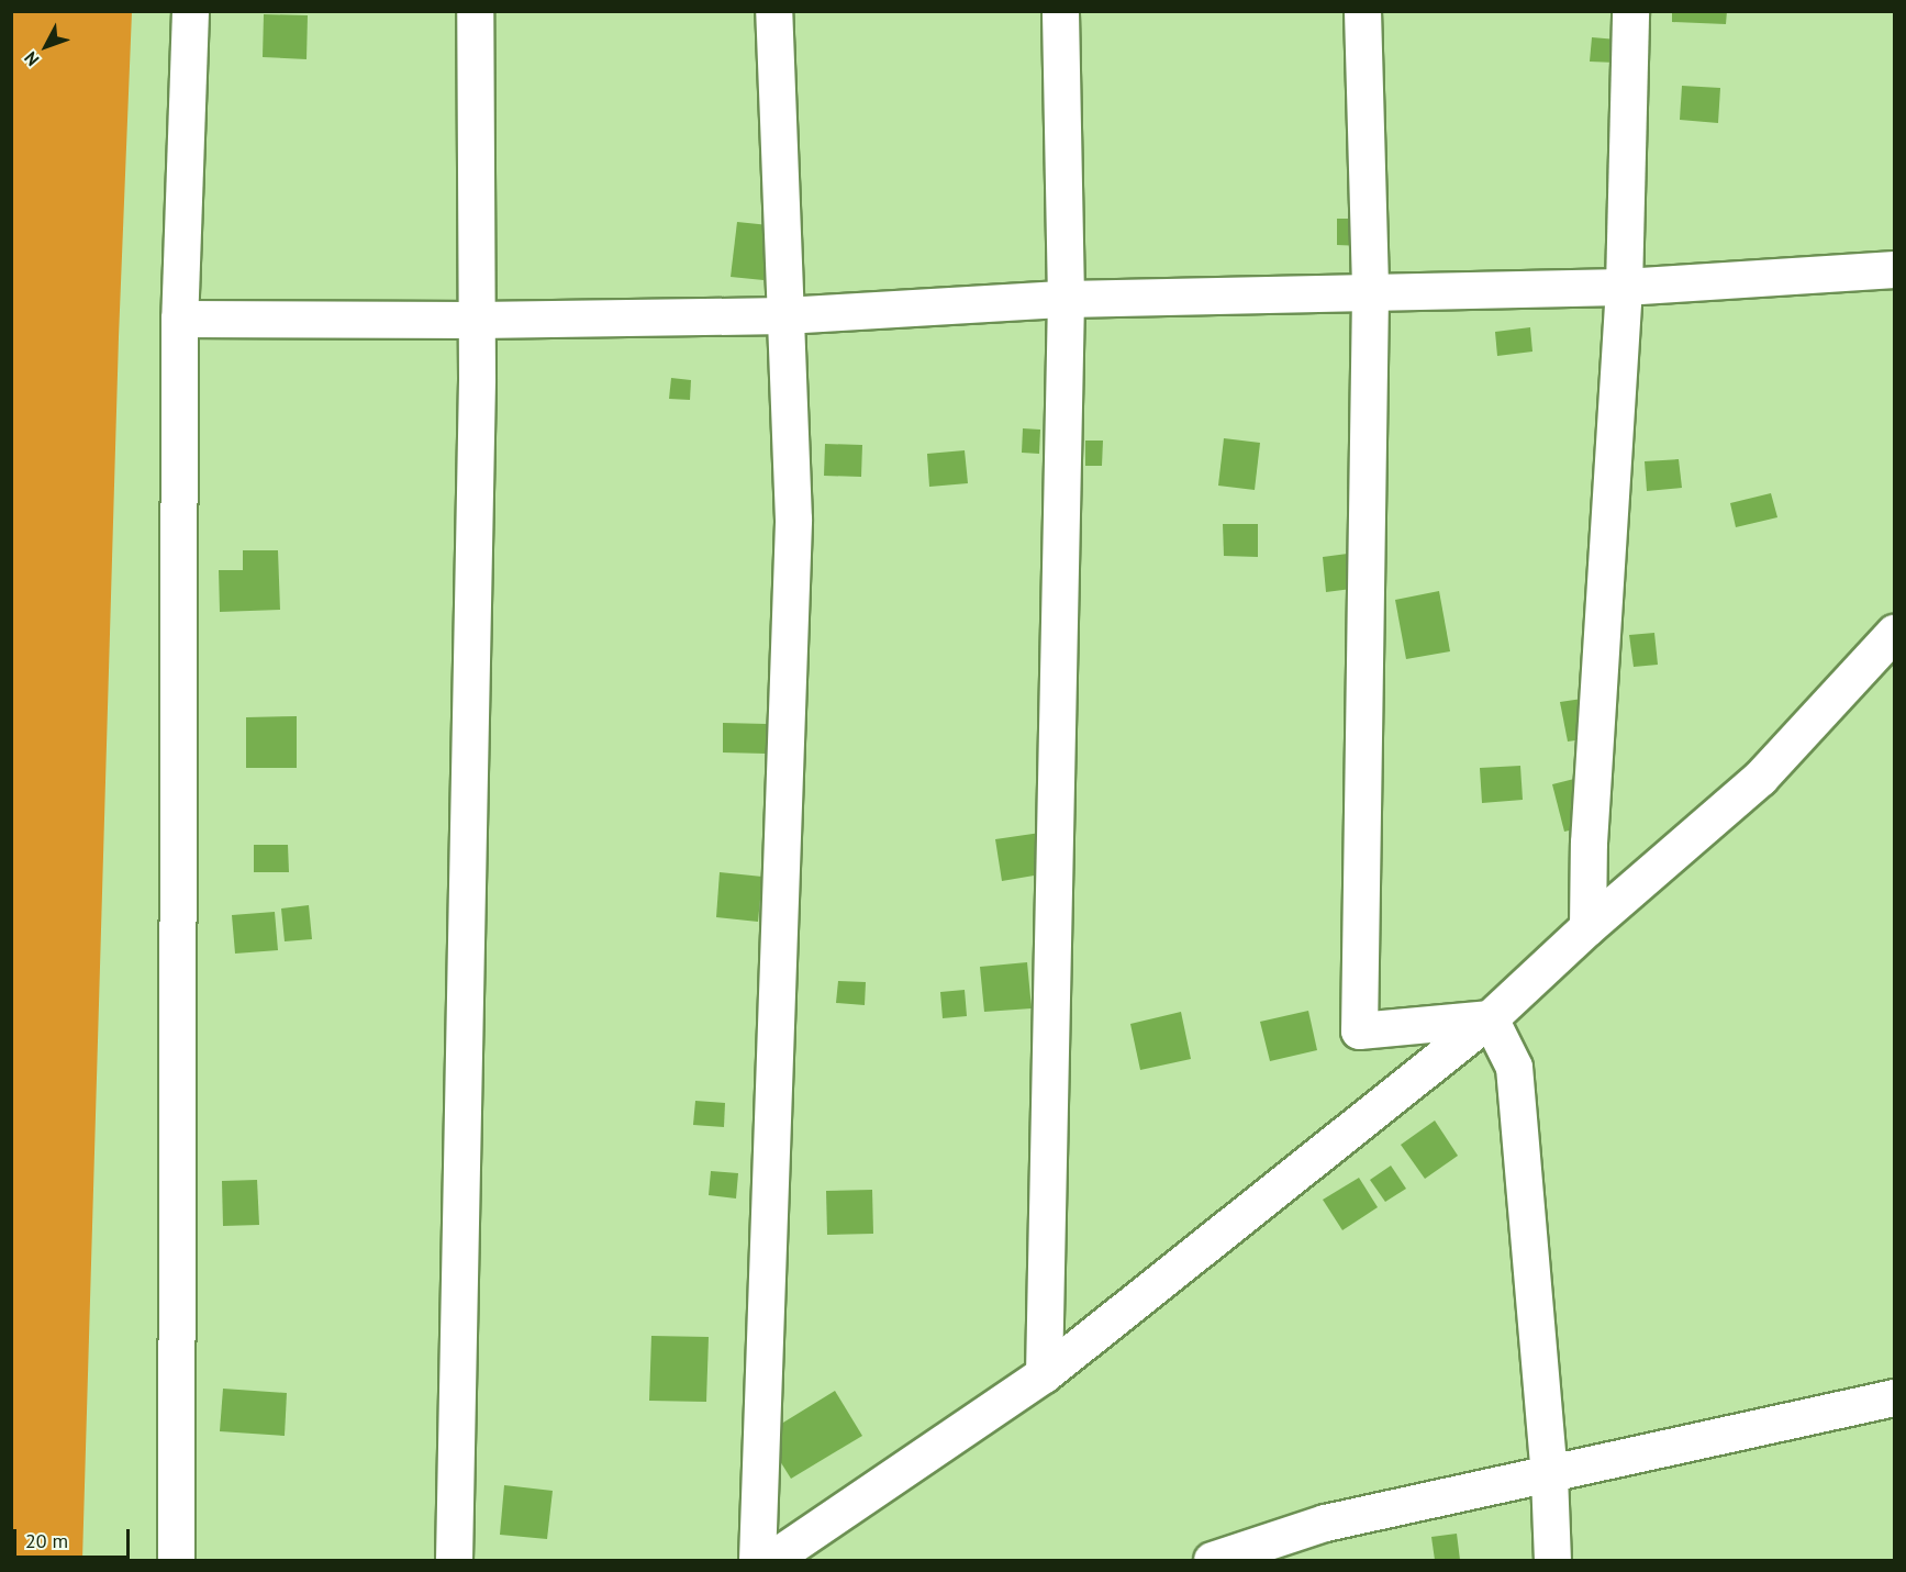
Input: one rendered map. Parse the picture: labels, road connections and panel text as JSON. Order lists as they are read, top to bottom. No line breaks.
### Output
{"scale_bar":"20 m","north":"bottom left"}
